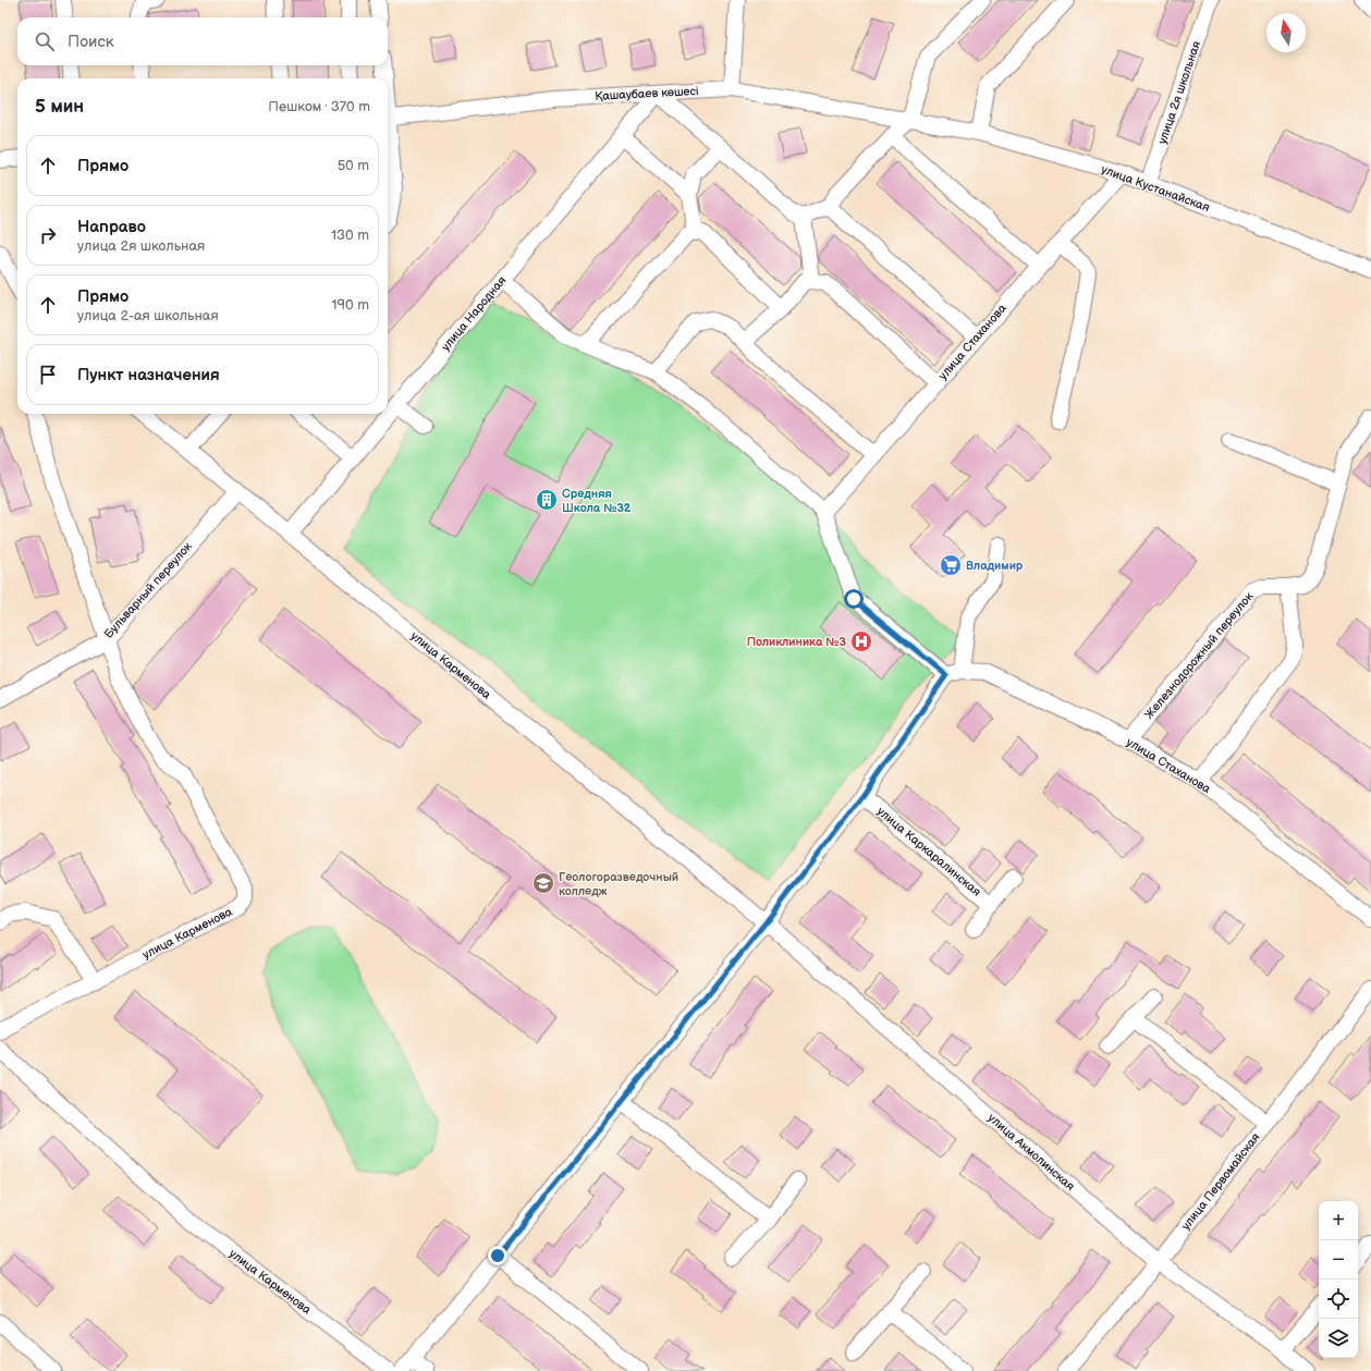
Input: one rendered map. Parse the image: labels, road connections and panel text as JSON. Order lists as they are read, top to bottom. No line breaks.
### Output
{"streets":{"street":["улица 2я школьная","Қашаубаев көшесі","улица Кустанайская","улица Народная","улица Стаханова","Бульварный переулок","Железнодорожный переулок","улица Карменова","улица Каркаралинская","улица Акмолинская","улица Первомайская"]},"crossings":[["улица 2я школьная","улица Кустанайская"],["Қашаубаев көшесі","улица Кустанайская"],["Қашаубаев көшесі","улица Народная"],["улица Кустанайская","улица Стаханова"],["улица Народная","улица Карменова"],["улица Стаханова","Железнодорожный переулок"],["Бульварный переулок","улица Карменова"],["улица Карменова","улица Акмолинская"],["улица Акмолинская","улица Первомайская"]],"places":{"building":["Средняя Школа №32"],"supermarket":["Владимир"],"hospital":["Поликлиника №3"],"school or university":["Геологоразведочный колледж"]},"north":"top","page":{"search":"Поиск","heading":["5 мин","Пешком · 370 m"],"list":[["Прямо","50 m"],["Направо","улица 2я школьная","130 m"],["Прямо","улица 2-ая школьная","190 m"],"Пункт назначения"],"map_buttons":["+","−"]}}
